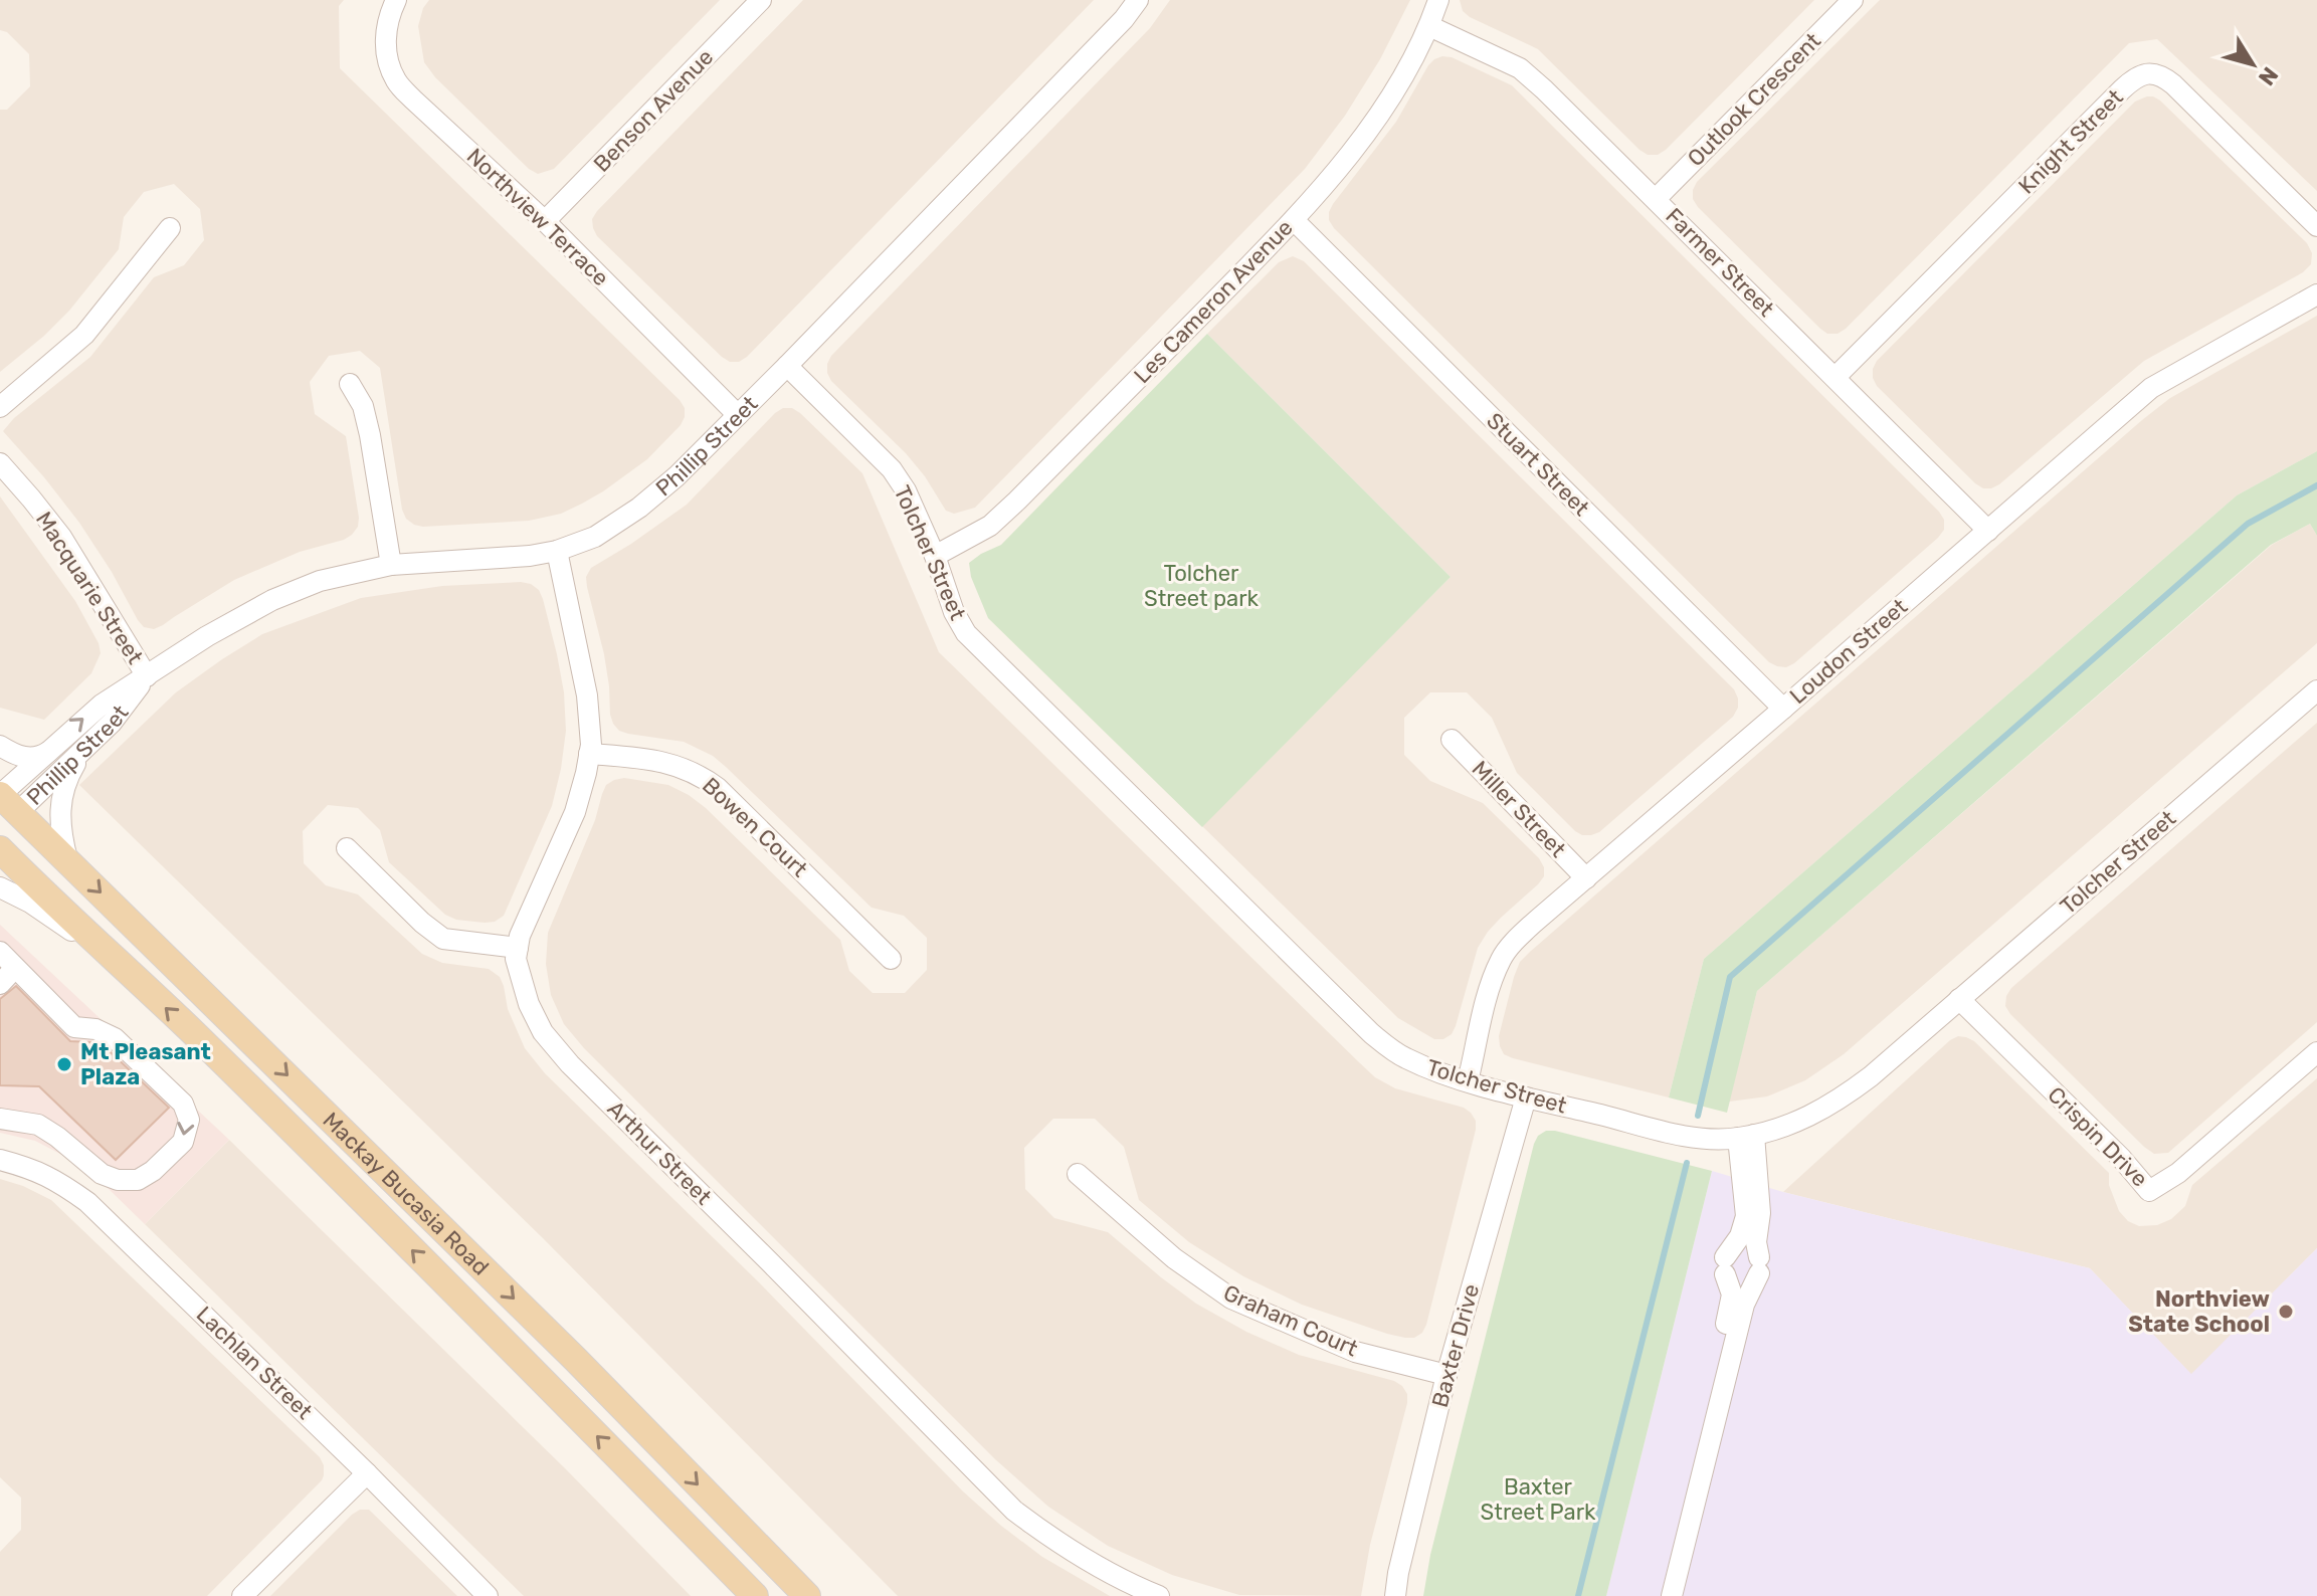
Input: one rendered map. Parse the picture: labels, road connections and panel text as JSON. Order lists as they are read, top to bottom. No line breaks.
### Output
{"streets":{"main road":["Mackay Bucasia Road"],"street":["Outlook Crescent","Benson Avenue","Knight Street","Northview Terrace","Farmer Street","Les Cameron Avenue","Phillip Street","Stuart Street","Tolcher Street","Macquarie Street","Loudon Street","Miller Street","Bowen Court","Crispin Drive","Arthur Street","Graham Court","Baxter Drive","Lachlan Street"]},"crossings":[["Outlook Crescent","Farmer Street"],["Benson Avenue","Northview Terrace"],["Knight Street","Farmer Street"],["Northview Terrace","Phillip Street"],["Farmer Street","Les Cameron Avenue"],["Farmer Street","Loudon Street"],["Les Cameron Avenue","Stuart Street"],["Les Cameron Avenue","Tolcher Street"],["Phillip Street","Tolcher Street"],["Phillip Street","Macquarie Street"],["Phillip Street","Arthur Street"],["Phillip Street","Mackay Bucasia Road"],["Stuart Street","Loudon Street"],["Tolcher Street","Loudon Street"],["Tolcher Street","Crispin Drive"],["Tolcher Street","Baxter Drive"],["Loudon Street","Miller Street"],["Bowen Court","Arthur Street"],["Graham Court","Baxter Drive"]],"parks":["Tolcher Street park","Baxter Street Park"],"places":["Mt Pleasant Plaza","Northview State School"],"north":"bottom right"}
